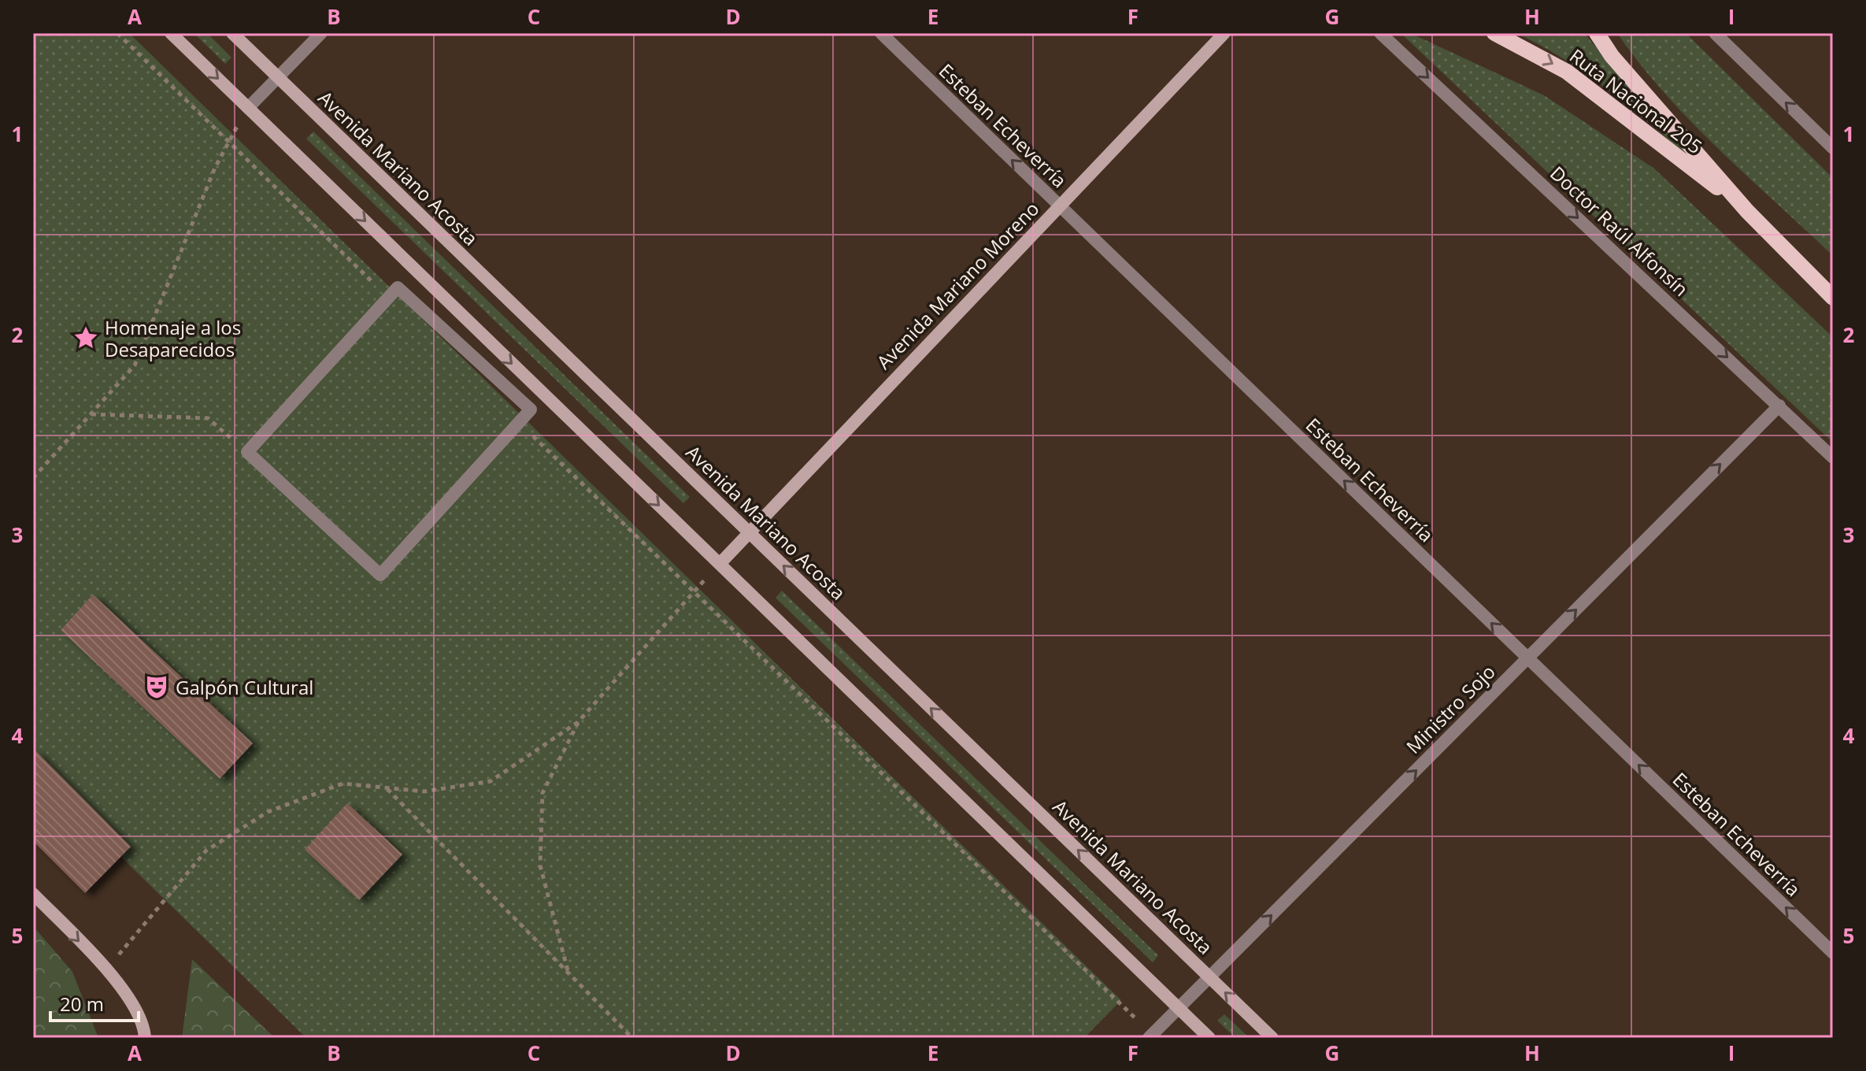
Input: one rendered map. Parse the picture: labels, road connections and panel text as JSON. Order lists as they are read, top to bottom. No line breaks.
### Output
{"streets":{"main road":["Ruta Nacional 205","Avenida Mariano Acosta","Avenida Mariano Moreno"],"street":["Esteban Echeverría","Doctor Raúl Alfonsín","Ministro Sojo"]},"crossings":[["Esteban Echeverría","Avenida Mariano Moreno"],["Esteban Echeverría","Ministro Sojo"],["Avenida Mariano Acosta","Avenida Mariano Moreno"],["Avenida Mariano Acosta","Ministro Sojo"],["Doctor Raúl Alfonsín","Ministro Sojo"]],"one_way":["Esteban Echeverría","Doctor Raúl Alfonsín","Ministro Sojo"],"places":{"place":["Homenaje a los Desaparecidos"],"theatre":["Galpón Cultural"]},"scale_bar":"20 m","grid":{"columns":["A","B","C","D","E","F","G","H","I"],"rows":["1","2","3","4","5"]}}
